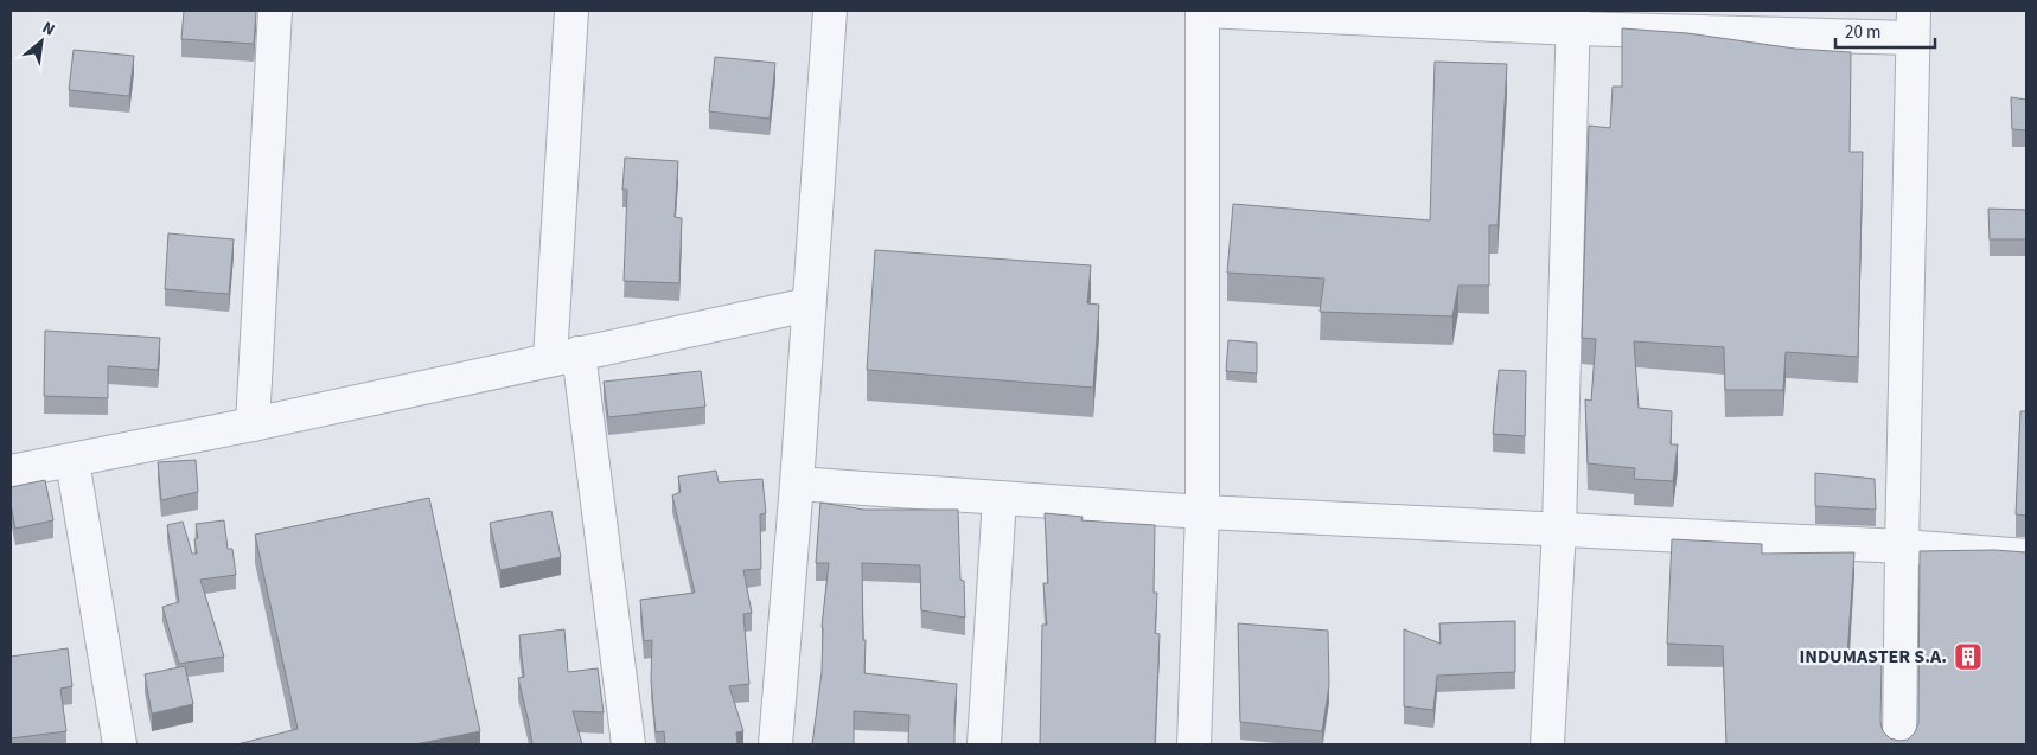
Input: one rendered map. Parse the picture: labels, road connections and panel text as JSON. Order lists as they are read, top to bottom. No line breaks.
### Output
{"places":{"building":["INDUMASTER S.A."]},"scale_bar":"20 m","north":"top right"}
